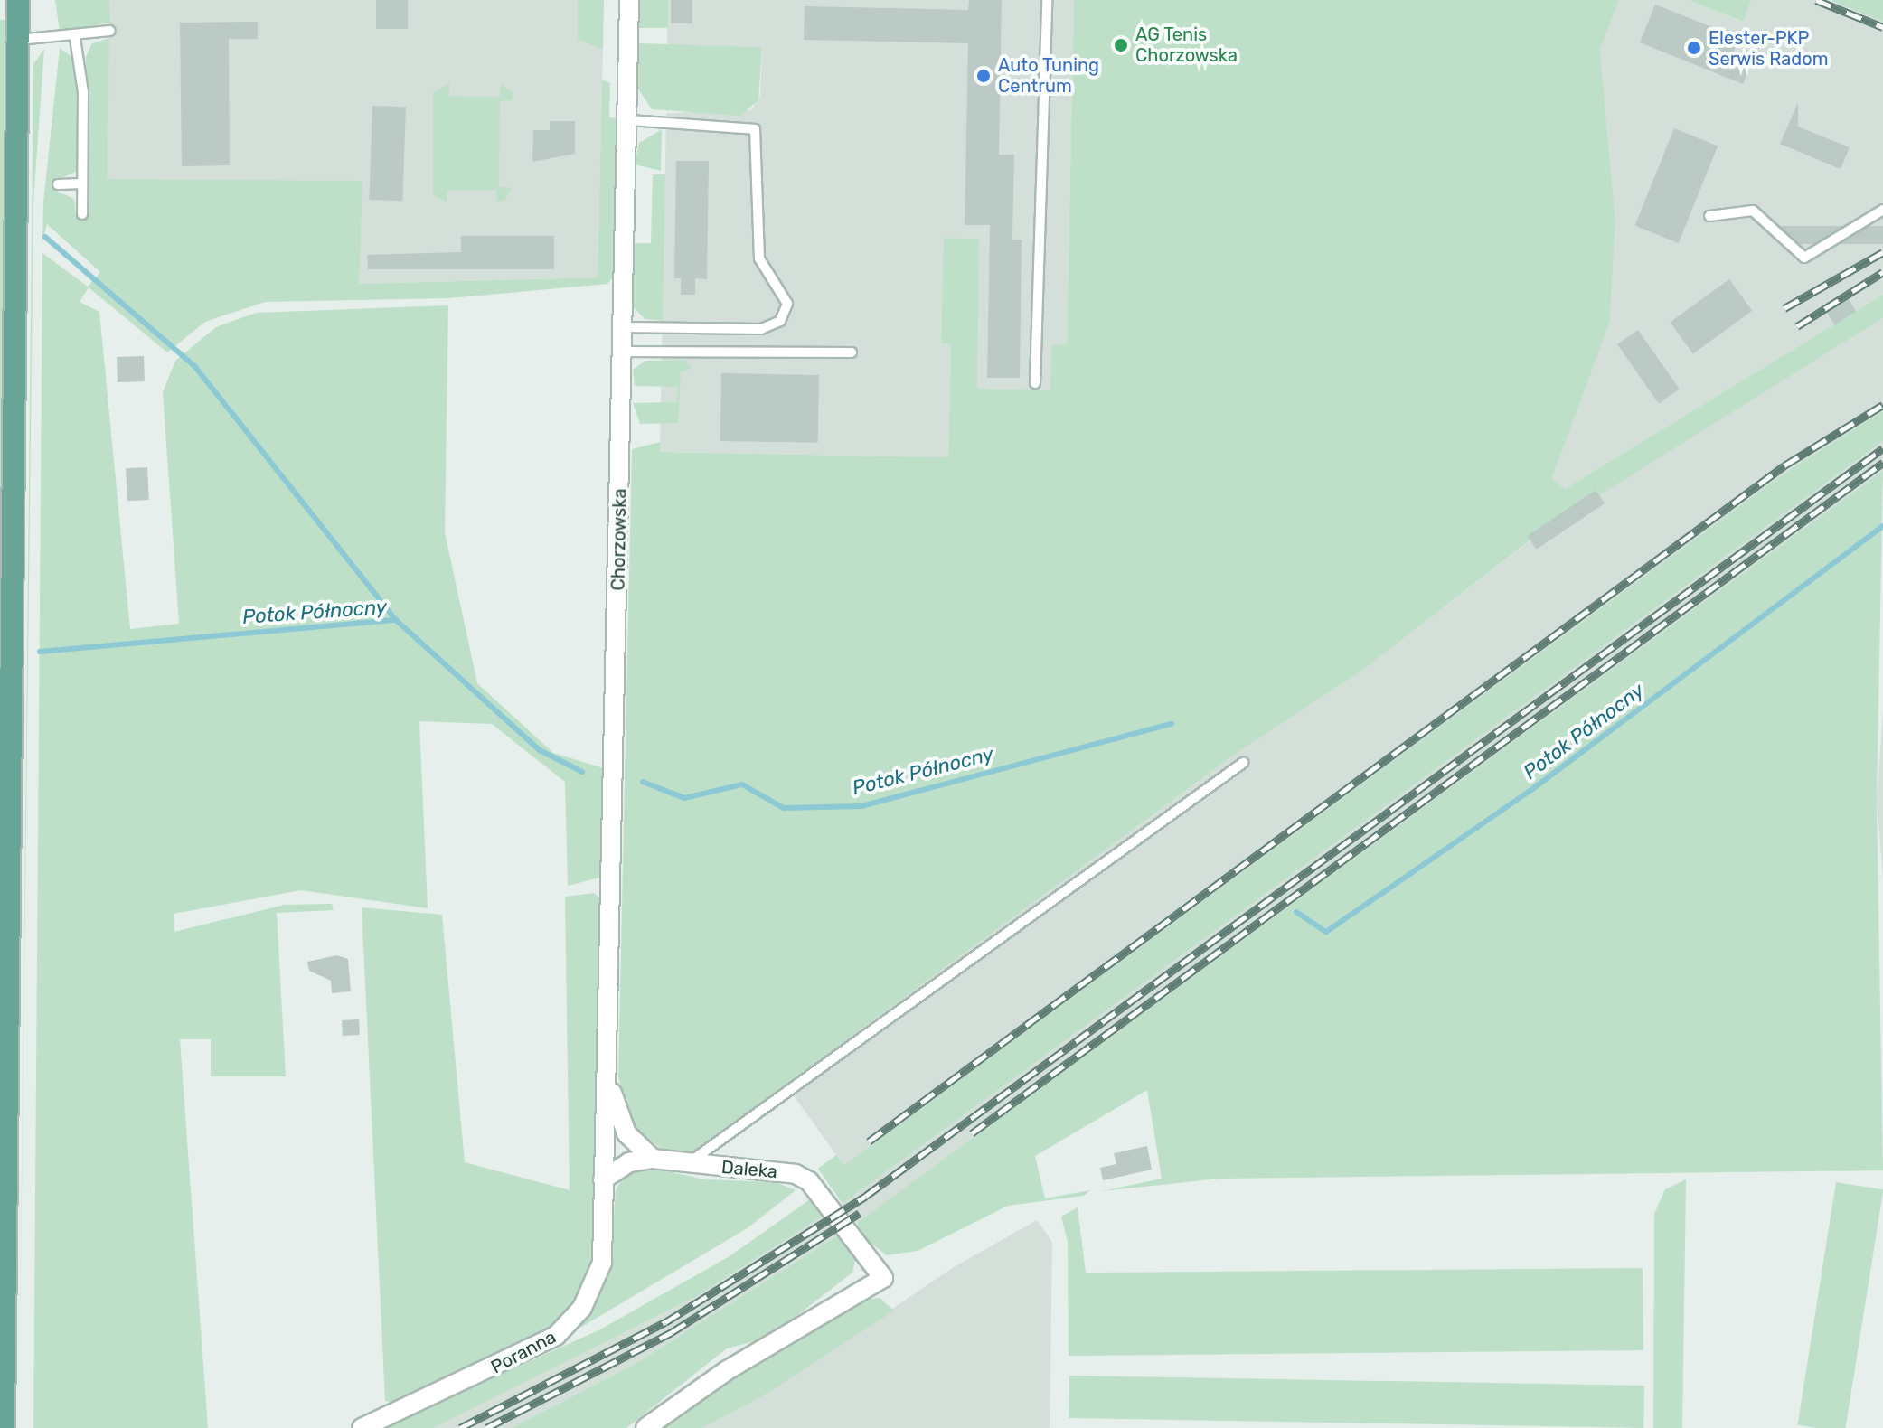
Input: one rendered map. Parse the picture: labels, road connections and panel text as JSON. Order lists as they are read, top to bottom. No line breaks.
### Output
{"streets":{"street":["Chorzowska","Daleka","Poranna"]},"crossings":[["Chorzowska","Poranna"],["Daleka","Poranna"]],"water":["Potok Północny"],"places":["AG Tenis Chorzowska","Elester-PKP Serwis Radom","Auto Tuning Centrum"]}
